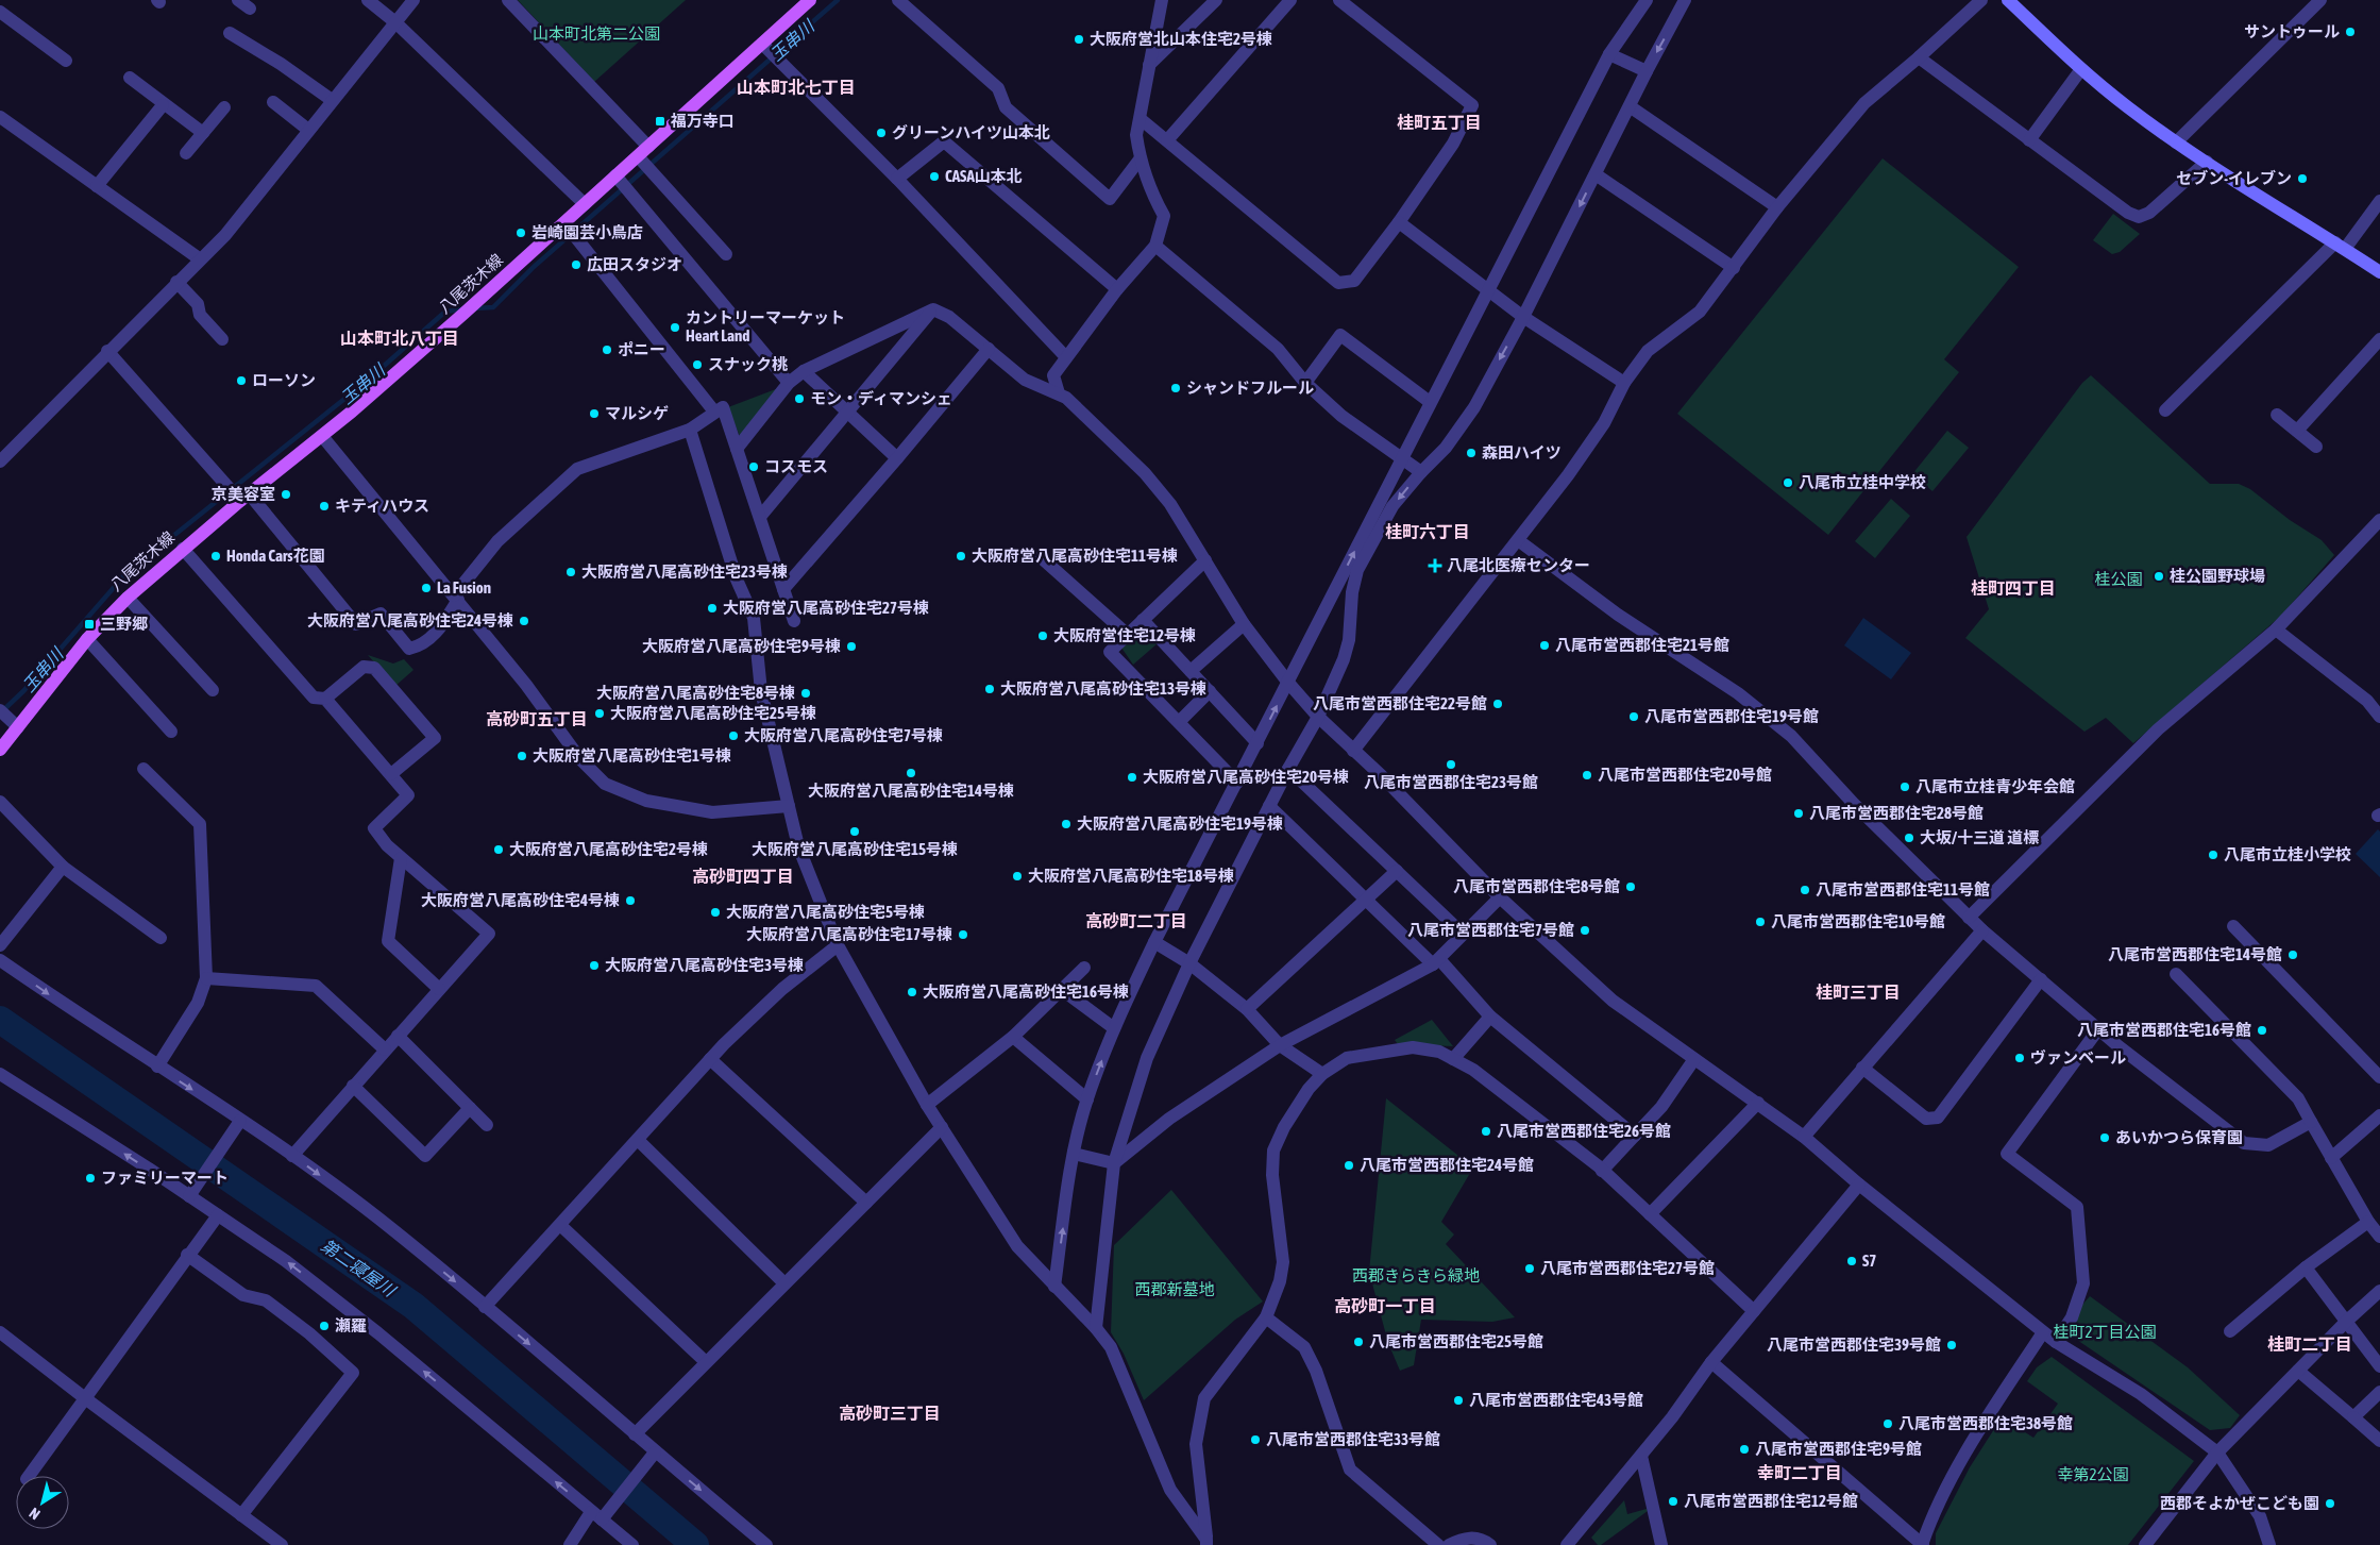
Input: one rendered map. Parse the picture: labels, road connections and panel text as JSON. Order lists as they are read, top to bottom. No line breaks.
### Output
{"streets":{"main road":["八尾茨木線"]},"districts":["山本町北七丁目","桂町五丁目","山本町北八丁目","桂町六丁目","桂町四丁目","高砂町五丁目","高砂町四丁目","高砂町二丁目","桂町三丁目","高砂町一丁目","桂町二丁目","高砂町三丁目","幸町二丁目"],"water":["玉串川","第二寝屋川"],"parks":["山本町北第二公園","桂公園","西郡きらきら緑地","西郡新墓地","桂町2丁目公園","幸第2公園"],"places":{"other":["サントゥール","大阪府営北山本住宅2号棟","グリーンハイツ山本北","CASA山本北","セブン-イレブン","岩崎園芸小鳥店","広田スタジオ","カントリーマーケット Heart Land","ポニー","スナック桃","ローソン","シャンドフルール","モン・ディマンシェ","マルシゲ","森田ハイツ","コスモス","八尾市立桂中学校","京美容室","キティハウス","Honda Cars花園","大阪府営八尾高砂住宅11号棟","大阪府営八尾高砂住宅23号棟","桂公園野球場","La Fusion","大阪府営八尾高砂住宅27号棟","大阪府営八尾高砂住宅24号棟","大阪府営住宅12号棟","八尾市営西郡住宅21号館","大阪府営八尾高砂住宅9号棟","大阪府営八尾高砂住宅13号棟","大阪府営八尾高砂住宅8号棟","八尾市営西郡住宅22号館","大阪府営八尾高砂住宅25号棟","八尾市営西郡住宅19号館","大阪府営八尾高砂住宅7号棟","大阪府営八尾高砂住宅1号棟","八尾市営西郡住宅23号館","大阪府営八尾高砂住宅14号棟","八尾市営西郡住宅20号館","大阪府営八尾高砂住宅20号棟","八尾市立桂青少年会館","八尾市営西郡住宅28号館","大阪府営八尾高砂住宅19号棟","大阪府営八尾高砂住宅15号棟","大坂/十三道 道標","大阪府営八尾高砂住宅2号棟","八尾市立桂小学校","大阪府営八尾高砂住宅18号棟","八尾市営西郡住宅8号館","八尾市営西郡住宅11号館","大阪府営八尾高砂住宅4号棟","大阪府営八尾高砂住宅5号棟","八尾市営西郡住宅10号館","八尾市営西郡住宅7号館","大阪府営八尾高砂住宅17号棟","八尾市営西郡住宅14号館","大阪府営八尾高砂住宅3号棟","大阪府営八尾高砂住宅16号棟","八尾市営西郡住宅16号館","ヴァンベール","八尾市営西郡住宅26号館","あいかつら保育園","八尾市営西郡住宅24号館","ファミリーマート","S7","八尾市営西郡住宅27号館","瀬羅","八尾市営西郡住宅25号館","八尾市営西郡住宅39号館","八尾市営西郡住宅43号館","八尾市営西郡住宅38号館","八尾市営西郡住宅33号館","八尾市営西郡住宅9号館","八尾市営西郡住宅12号館","西郡そよかぜこども園"],"transit":["福万寺口","三野郷"],"health":["八尾北医療センター"]},"north":"bottom left"}
